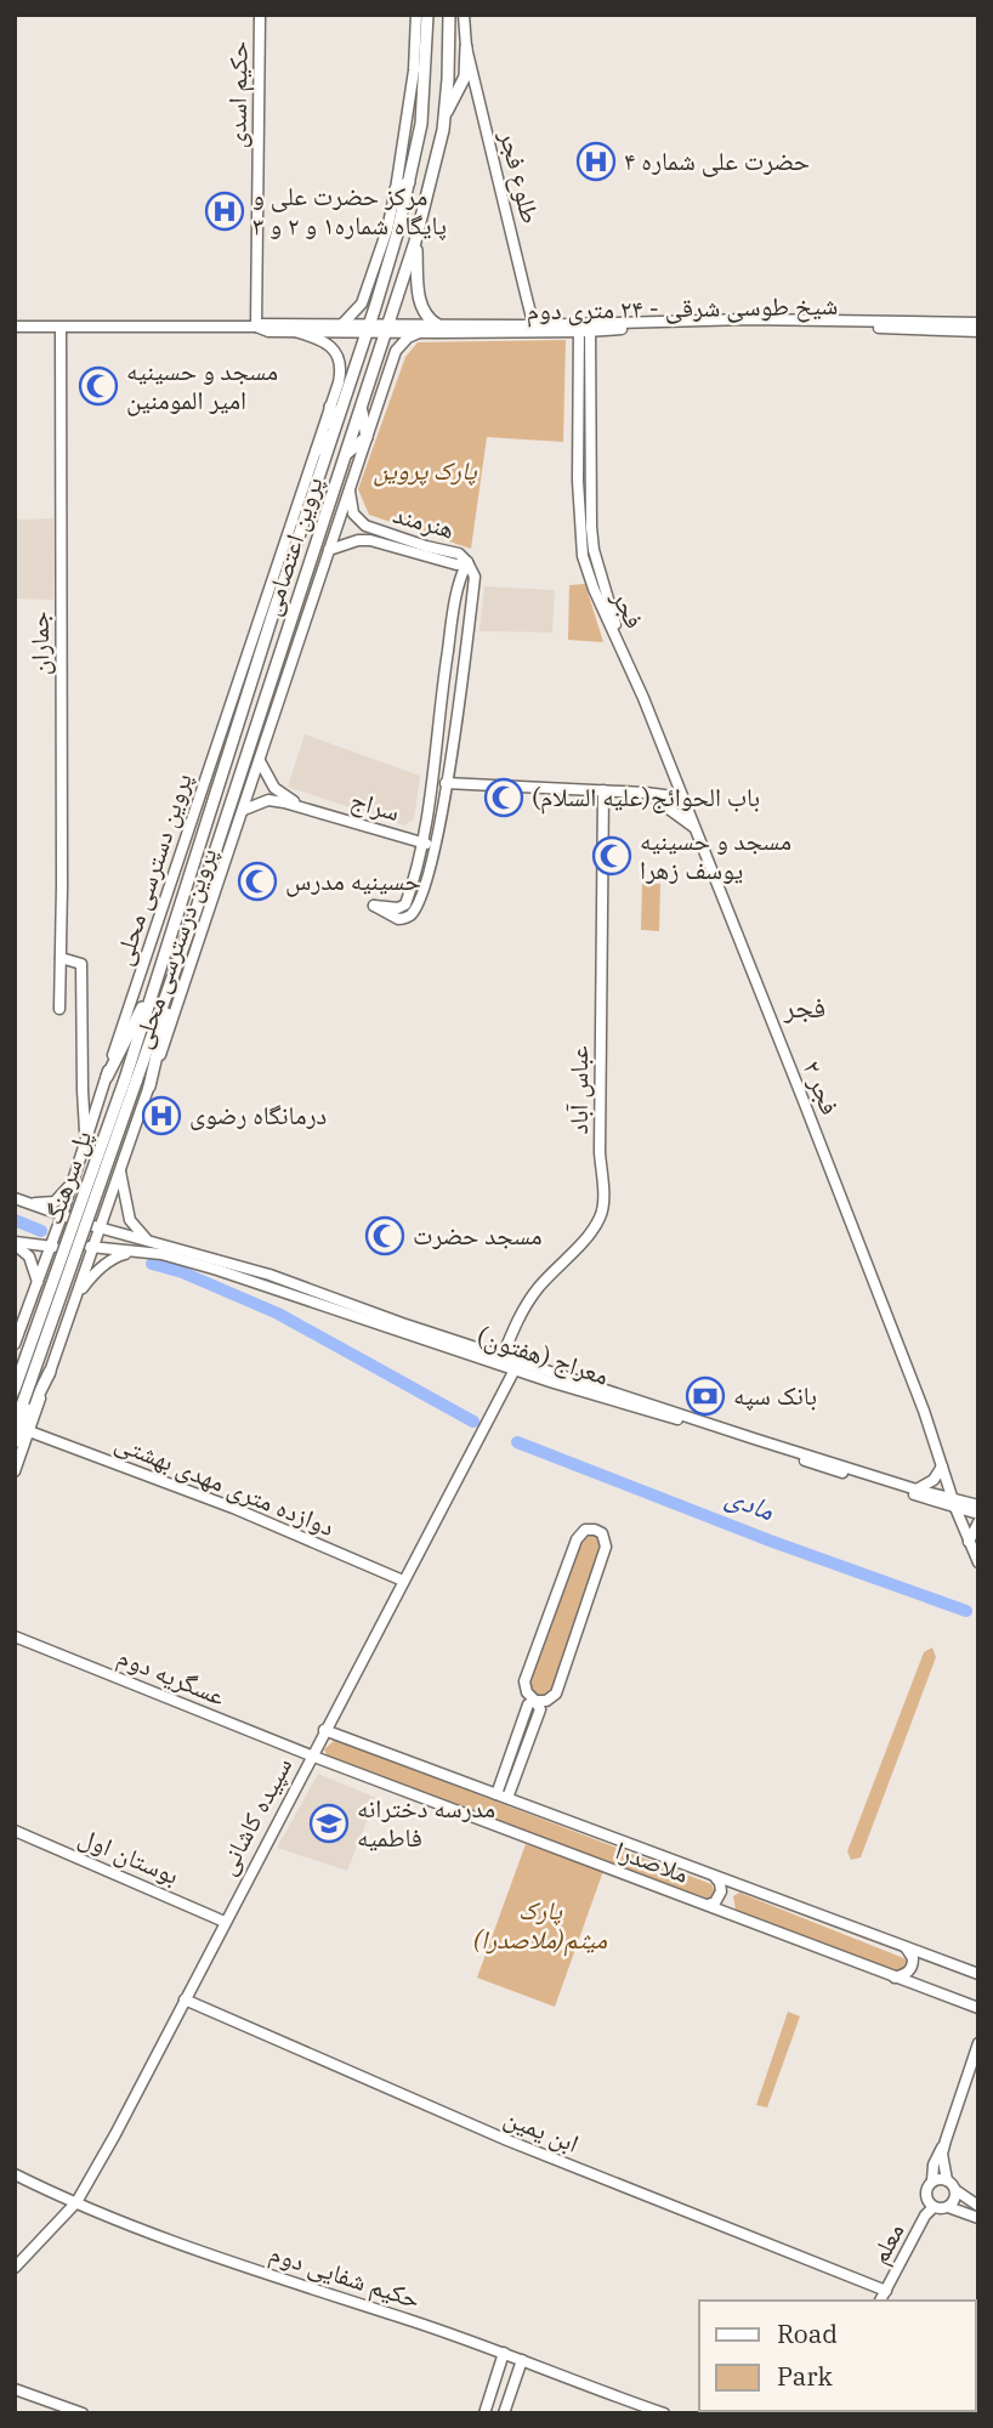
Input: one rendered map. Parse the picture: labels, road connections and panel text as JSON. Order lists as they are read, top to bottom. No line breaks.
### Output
{"streets":{"main road":["پروین اعتصامی","پل سرهنگ"],"street":["حکیم اسدی","طلوع فجر","شیخ طوسی شرقی - ۲۴ متری دوم","هنرمند","فجر","جماران","سراج","پروین دسترسی محلی","پروین درسترسی محلی","فجر ۲","عباس آباد","معراج (هفتون)","دوازده متری مهدی بهشتی","عسگریه دوم","سپیده کاشانی","بوستان اول","ملاصدرا","ابن یمین","معلم","حکیم شفایی دوم"]},"crossings":[["طلوع فجر","شیخ طوسی شرقی - ۲۴ متری دوم"],["شیخ طوسی شرقی - ۲۴ متری دوم","پروین اعتصامی"],["شیخ طوسی شرقی - ۲۴ متری دوم","فجر"],["شیخ طوسی شرقی - ۲۴ متری دوم","پروین درسترسی محلی"],["هنرمند","پروین درسترسی محلی"],["پروین اعتصامی","پل سرهنگ"],["فجر","فجر ۲"],["سراج","پروین درسترسی محلی"],["پروین دسترسی محلی","معراج (هفتون)"],["پروین درسترسی محلی","معراج (هفتون)"],["پروین درسترسی محلی","دوازده متری مهدی بهشتی"],["فجر ۲","معراج (هفتون)"],["عباس آباد","معراج (هفتون)"],["معراج (هفتون)","سپیده کاشانی"],["دوازده متری مهدی بهشتی","سپیده کاشانی"],["عسگریه دوم","سپیده کاشانی"],["عسگریه دوم","ملاصدرا"],["سپیده کاشانی","بوستان اول"],["سپیده کاشانی","ملاصدرا"],["سپیده کاشانی","ابن یمین"],["سپیده کاشانی","حکیم شفایی دوم"],["ابن یمین","معلم"]],"districts":["فجر"],"water":["مادی"],"parks":["پارک پروین","پارک میثم(ملاصدرا)"],"places":{"hospital":["حضرت علی شماره ۴","مرکز حضرت علی و پایگاه شماره۱ و ۲ و ۳","درمانگاه رضوی"],"mosque":["مسجد و حسینیه امیر المومنین","باب الحوائج(علیه السلام)","مسجد و حسینیه یوسف زهرا","حسینیه مدرس","مسجد حضرت"],"bank":["بانک سپه"],"school or university":["مدرسه دخترانه فاطمیه"]},"legend":["Road","Park"]}
